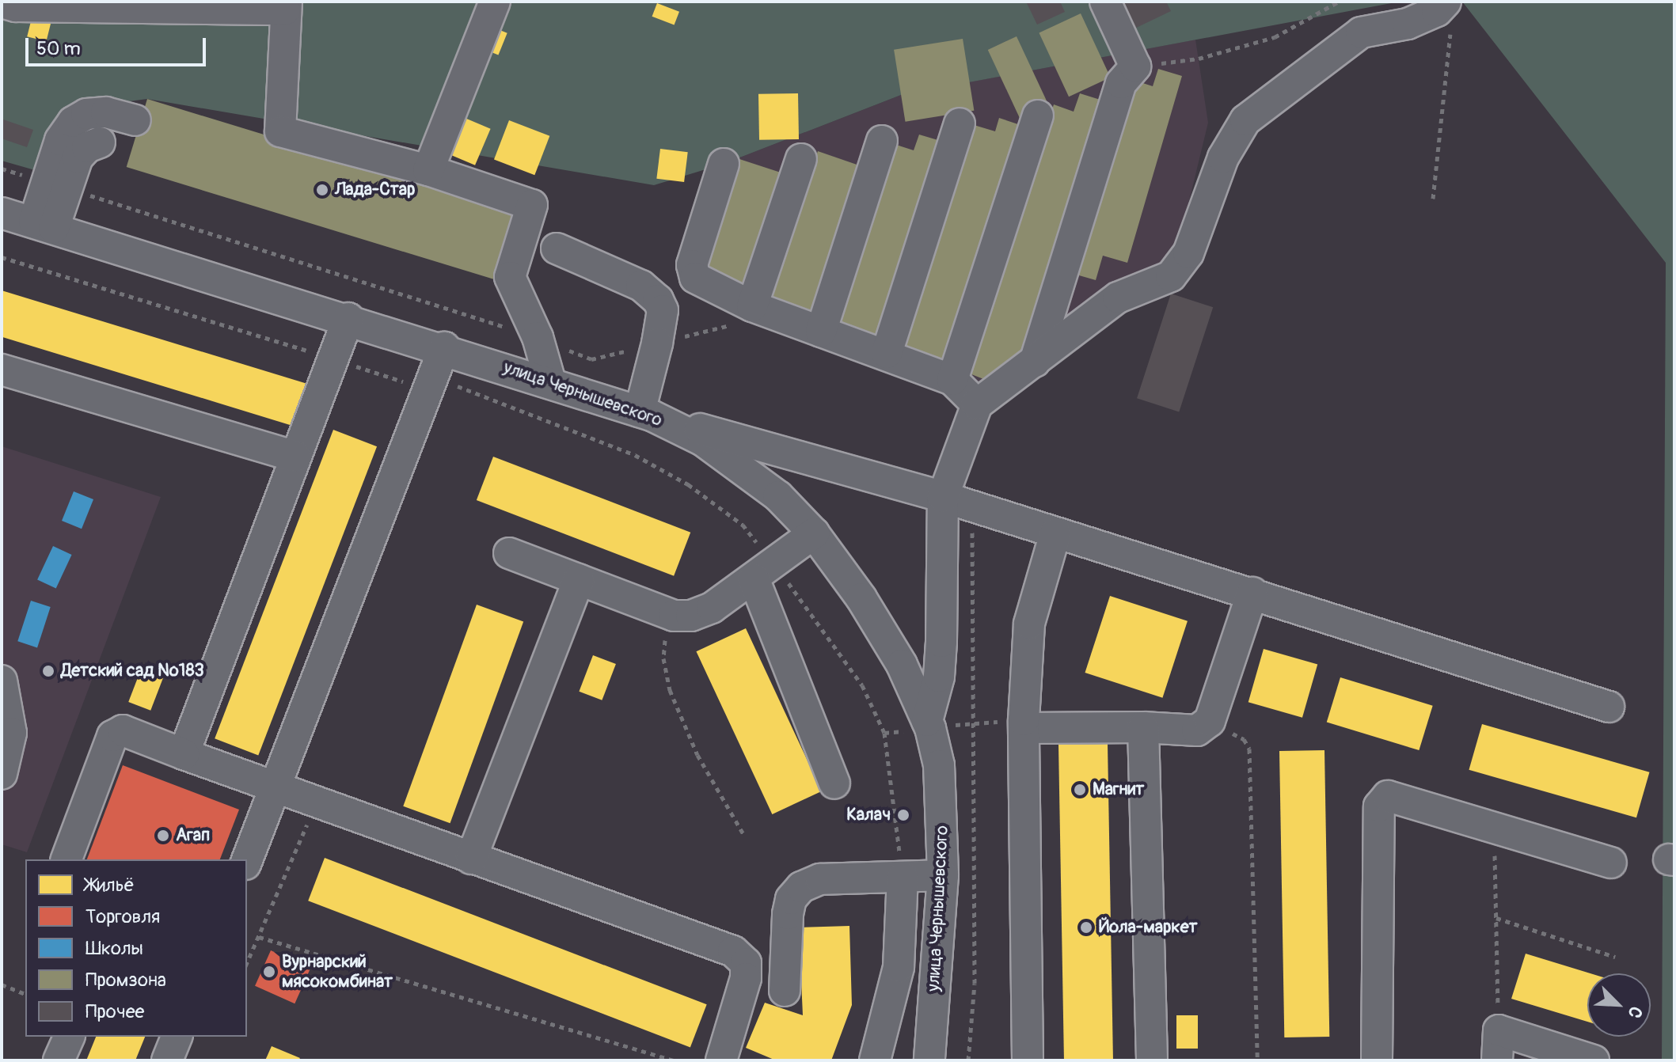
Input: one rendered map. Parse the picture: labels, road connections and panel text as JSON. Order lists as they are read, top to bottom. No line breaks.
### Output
{"streets":{"street":["улица Чернышевского"]},"places":["Лада-Стар","Детский сад №183","Магнит","Калач","Агап","Йола-маркет","Вурнарский мясокомбинат"],"legend":["Жильё","Торговля","Школы","Промзона","Прочее"],"scale_bar":"50 m","north":"bottom right"}
